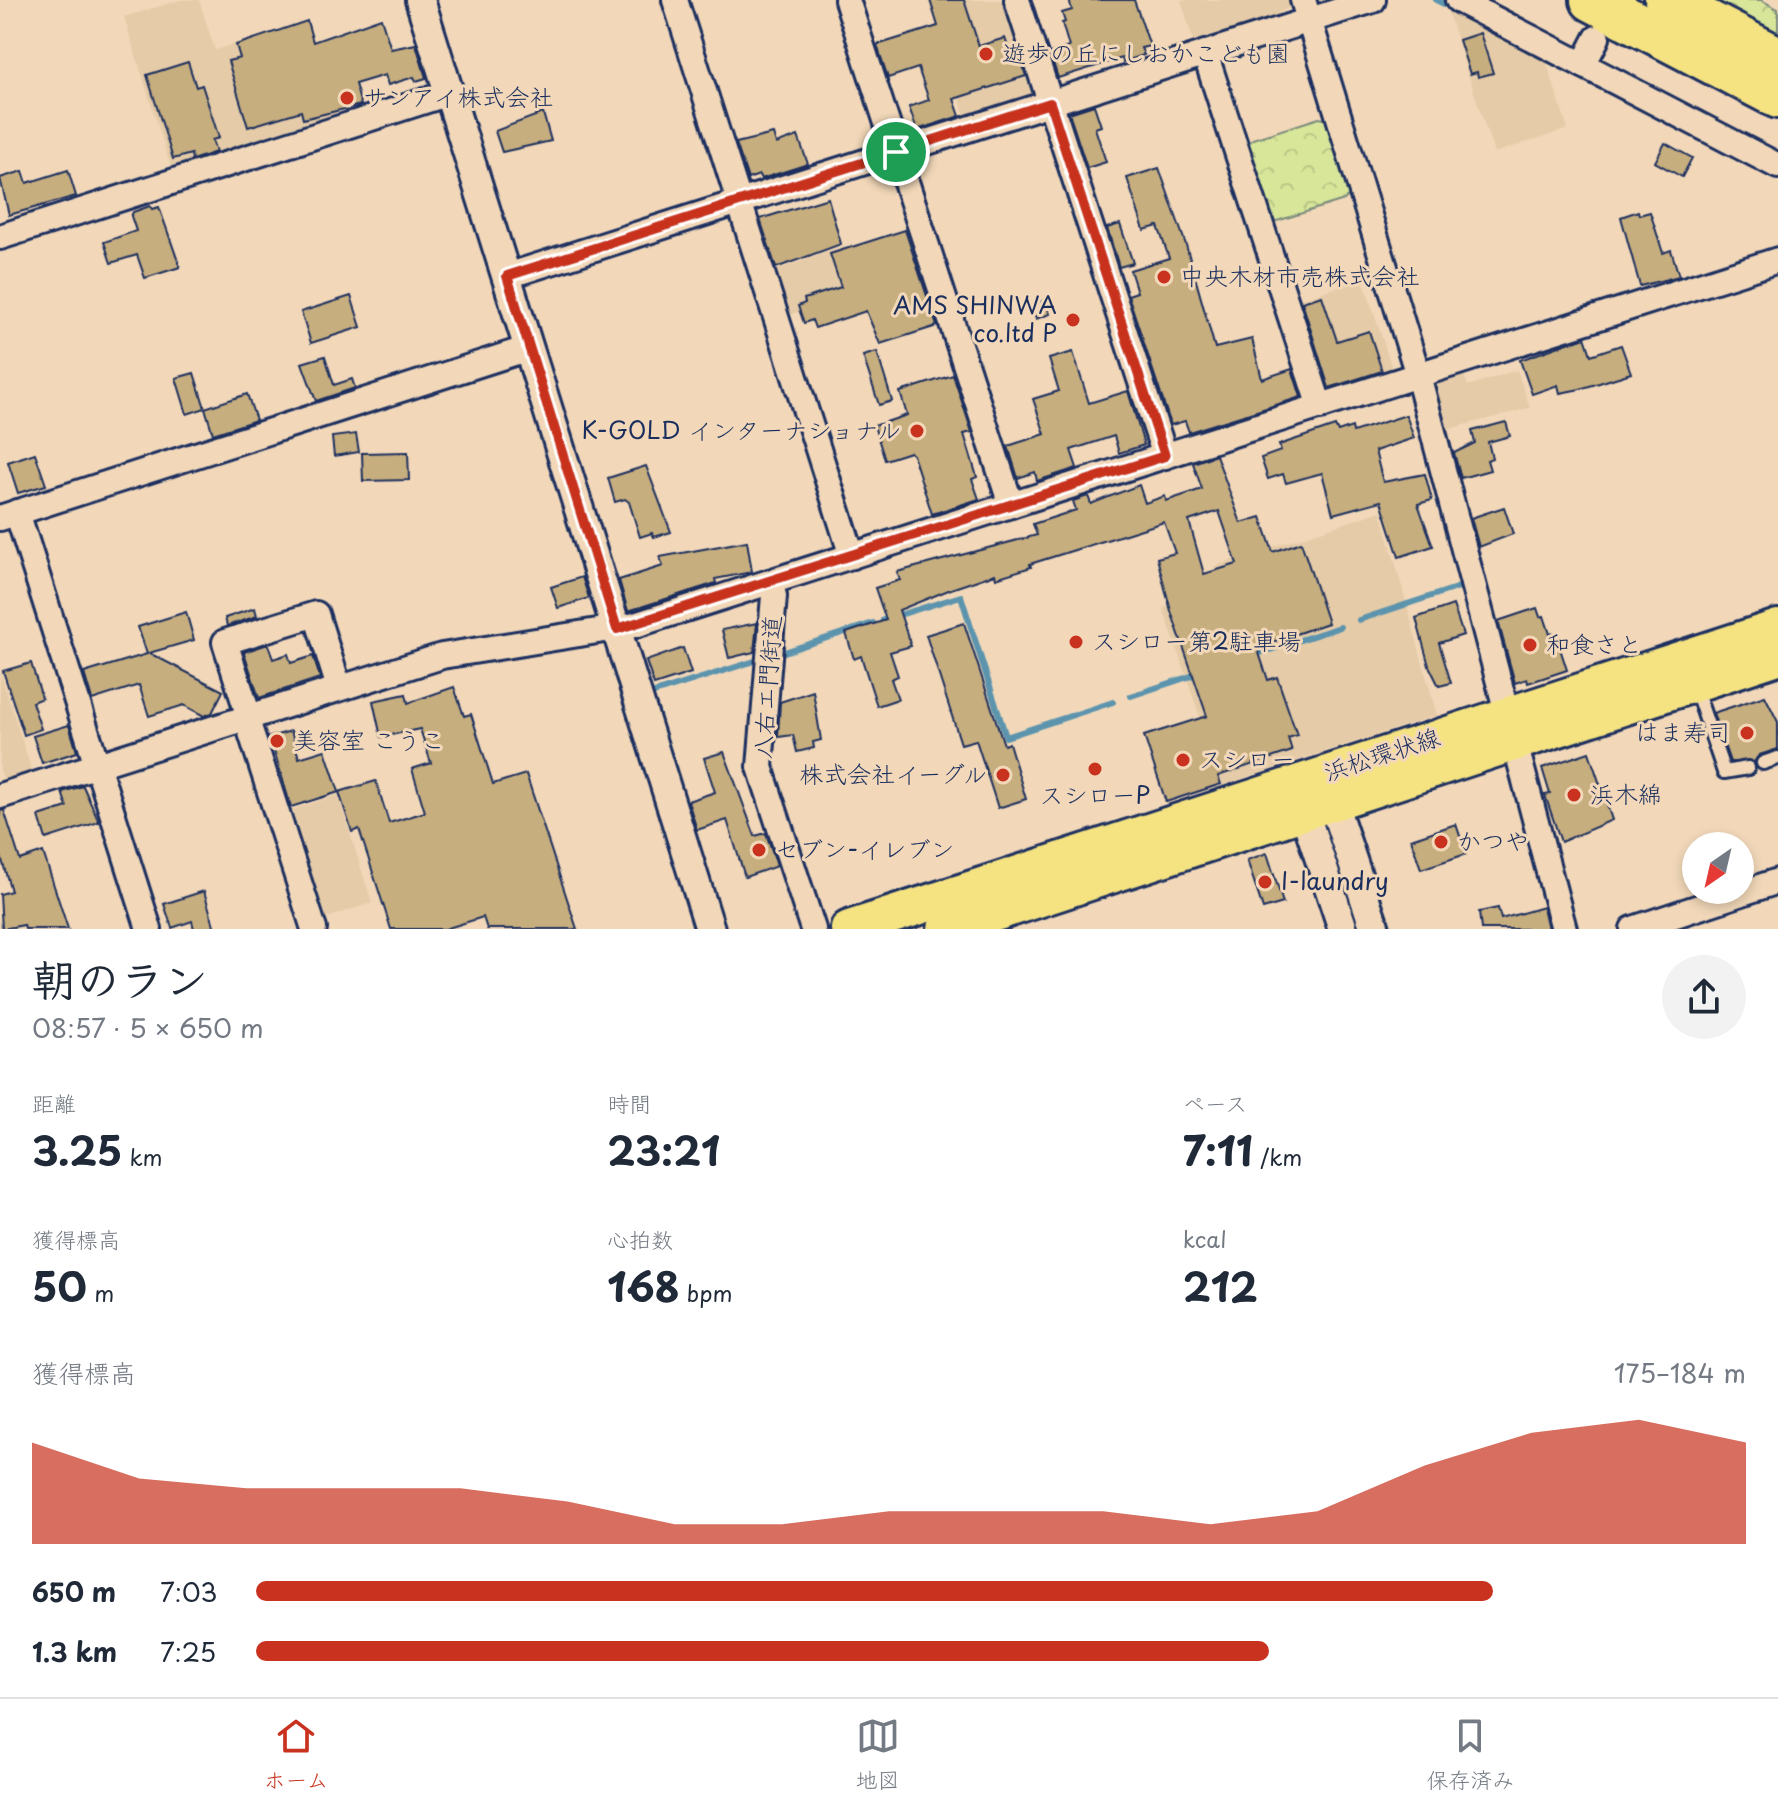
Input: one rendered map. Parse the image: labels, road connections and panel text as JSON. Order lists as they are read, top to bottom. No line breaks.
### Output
{"streets":{"main road":["浜松環状線"],"street":["八右エ門街道"]},"places":["遊歩の丘にしおかこども園","サンアイ株式会社","中央木材市売株式会社","AMS SHINWA co.ltd P","K-GOLD インターナショナル","スシロー第2駐車場","和食さと","はま寿司","美容室 こうこ","スシロー","スシローP","株式会社イーグル","浜木綿","かつや","セブン-イレブン","I-laundry"],"north":"bottom left","page":{"heading":["朝のラン","08:57 · 5 × 650 m"],"stats":[["距離","3.25 km"],["時間","23:21"],["ペース","7:11 /km"],["獲得標高","50 m"],["心拍数","168 bpm"],["kcal","212"]],"chart":["獲得標高","175–184 m"],"list":[{"name":"650 m","note":"7:03"},{"name":"1.3 km","note":"7:25"}],"tabs":["ホーム","地図","保存済み"]}}
